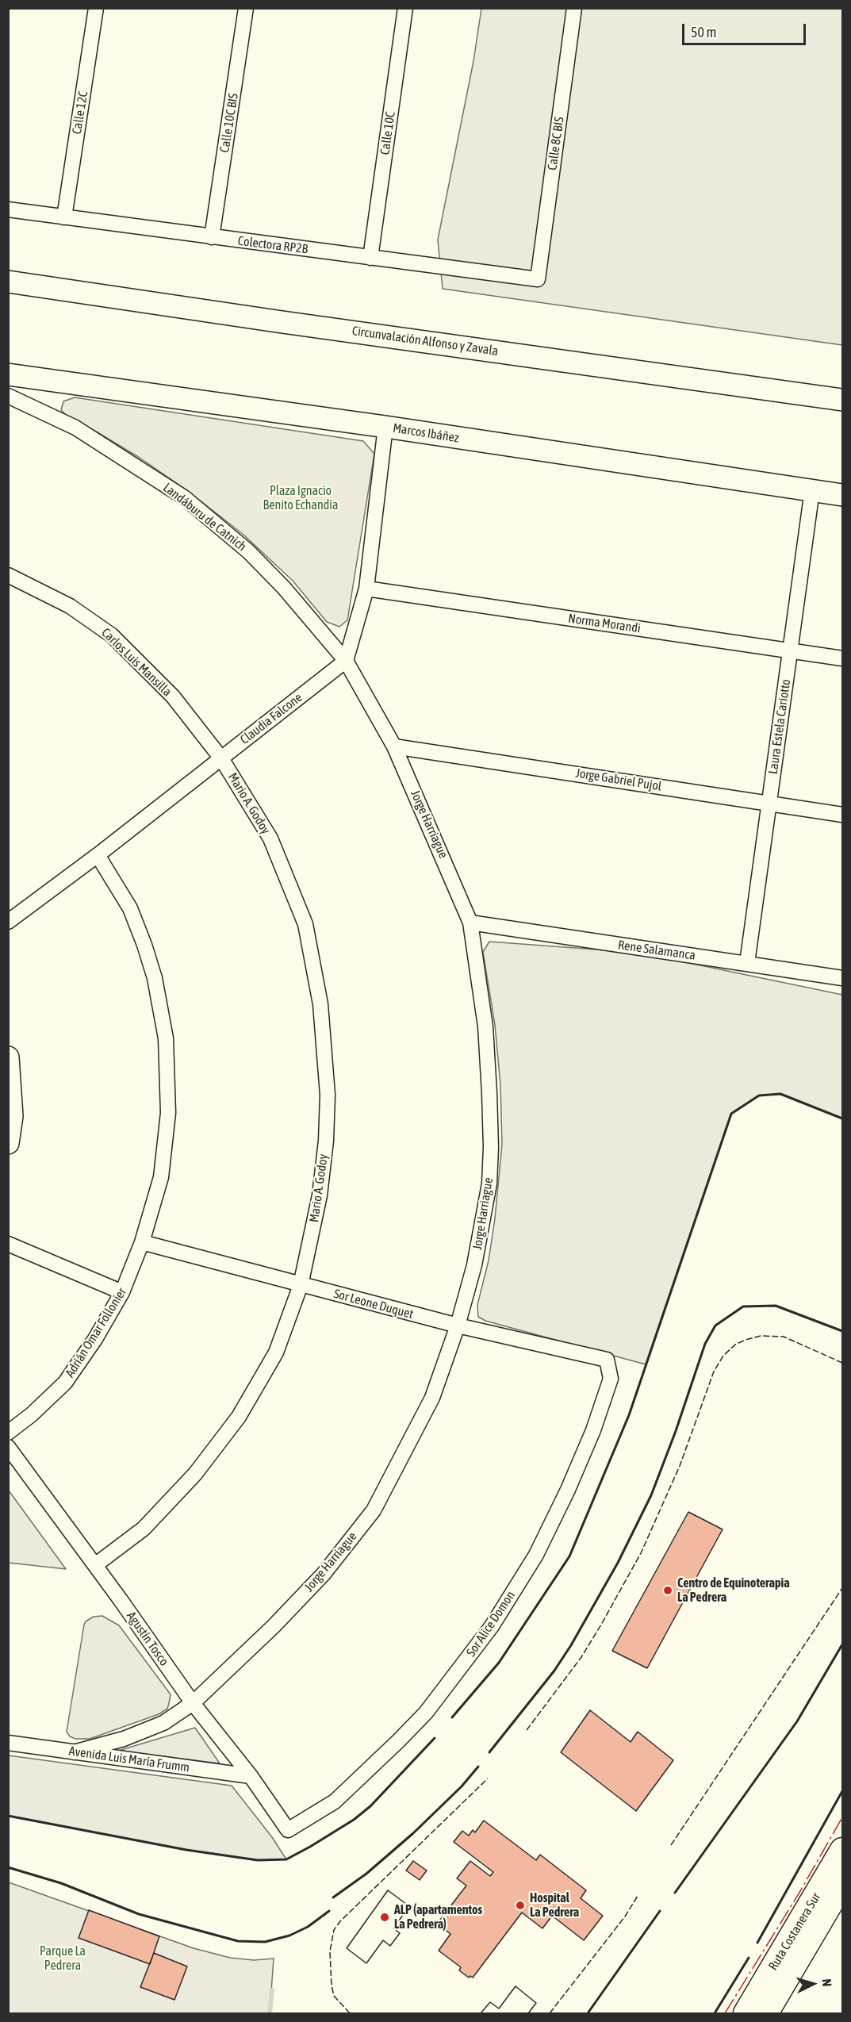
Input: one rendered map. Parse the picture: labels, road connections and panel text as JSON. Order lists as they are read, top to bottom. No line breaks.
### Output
{"streets":{"main road":["Circunvalación Alfonso y Zavala","Marcos Ibáñez","Ruta Costanera Sur"],"street":["Calle 12C","Calle 10C BIS","Calle 10C","Calle 8C BIS","Colectora RP2B","Landáburu de Catnich","Norma Morandi","Carlos Luis Mansilla","Claudia Falcone","Laura Estela Cariotto","Jorge Gabriel Pujol","Mario A. Godoy","Jorge Harriague","Rene Salamanca","Sor Leone Duquet","Adrián Omar Follonier","Sor Alice Domon","Agustín Tosco","Avenida Luis María Frumm"]},"crossings":[["Calle 12C","Colectora RP2B"],["Calle 10C BIS","Colectora RP2B"],["Calle 10C","Colectora RP2B"],["Calle 8C BIS","Colectora RP2B"],["Marcos Ibáñez","Laura Estela Cariotto"],["Landáburu de Catnich","Claudia Falcone"],["Landáburu de Catnich","Jorge Harriague"],["Norma Morandi","Laura Estela Cariotto"],["Carlos Luis Mansilla","Claudia Falcone"],["Carlos Luis Mansilla","Mario A. Godoy"],["Claudia Falcone","Mario A. Godoy"],["Claudia Falcone","Jorge Harriague"],["Claudia Falcone","Adrián Omar Follonier"],["Laura Estela Cariotto","Jorge Gabriel Pujol"],["Laura Estela Cariotto","Rene Salamanca"],["Jorge Gabriel Pujol","Jorge Harriague"],["Mario A. Godoy","Sor Leone Duquet"],["Mario A. Godoy","Agustín Tosco"],["Jorge Harriague","Rene Salamanca"],["Jorge Harriague","Sor Leone Duquet"],["Jorge Harriague","Agustín Tosco"],["Jorge Harriague","Avenida Luis María Frumm"],["Sor Leone Duquet","Adrián Omar Follonier"],["Sor Leone Duquet","Sor Alice Domon"],["Sor Alice Domon","Agustín Tosco"],["Agustín Tosco","Avenida Luis María Frumm"]],"parks":["Plaza Ignacio Benito Echandía","Parque La Pedrera"],"places":["Centro de Equinoterapia La Pedrera","Hospital La Pedrera","ALP (apartamentos La Pedrera)"],"scale_bar":"50 m","north":"right"}
